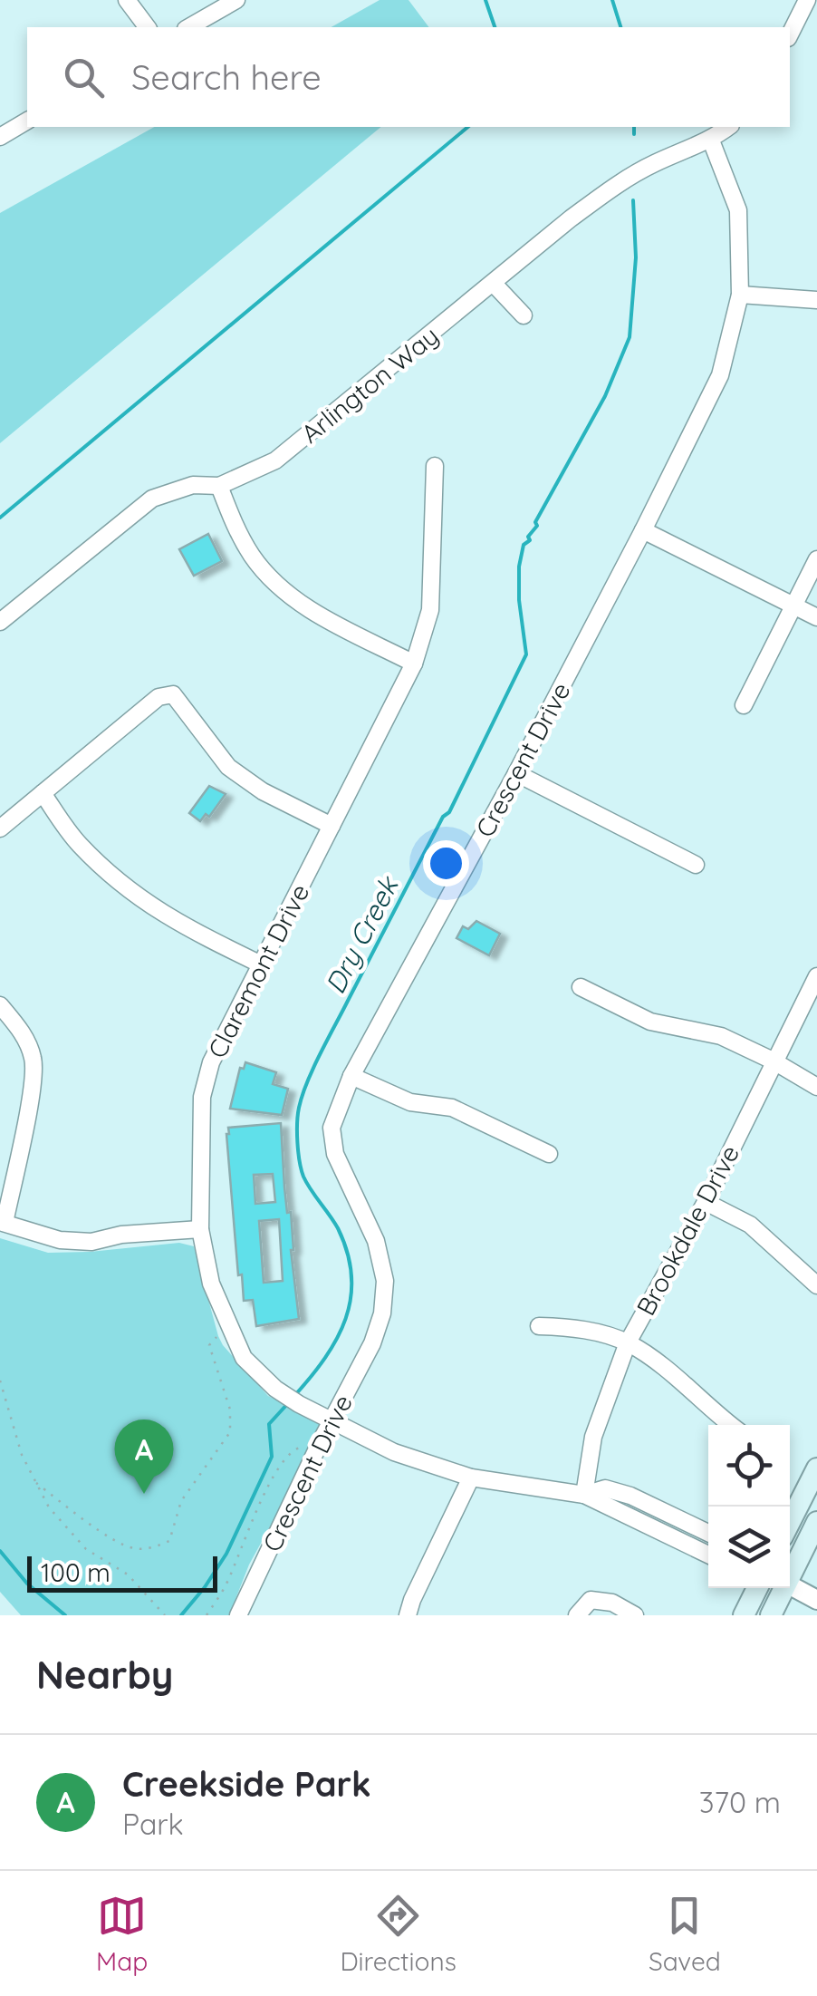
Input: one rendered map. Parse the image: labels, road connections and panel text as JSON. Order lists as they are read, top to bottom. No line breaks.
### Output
{"streets":{"street":["Arlington Way","Crescent Drive","Claremont Drive","Brookdale Drive"]},"crossings":[["Arlington Way","Crescent Drive"],["Crescent Drive","Claremont Drive"],["Claremont Drive","Brookdale Drive"]],"water":["Dry Creek"],"scale_bar":"100 m","page":{"search":"Search here","pins":"A","scale":"100 m","heading":"Nearby","list":[{"mark":"A","name":"Creekside Park","note":"Park","value":"370 m"}],"nav":["Map","Directions","Saved"]}}
